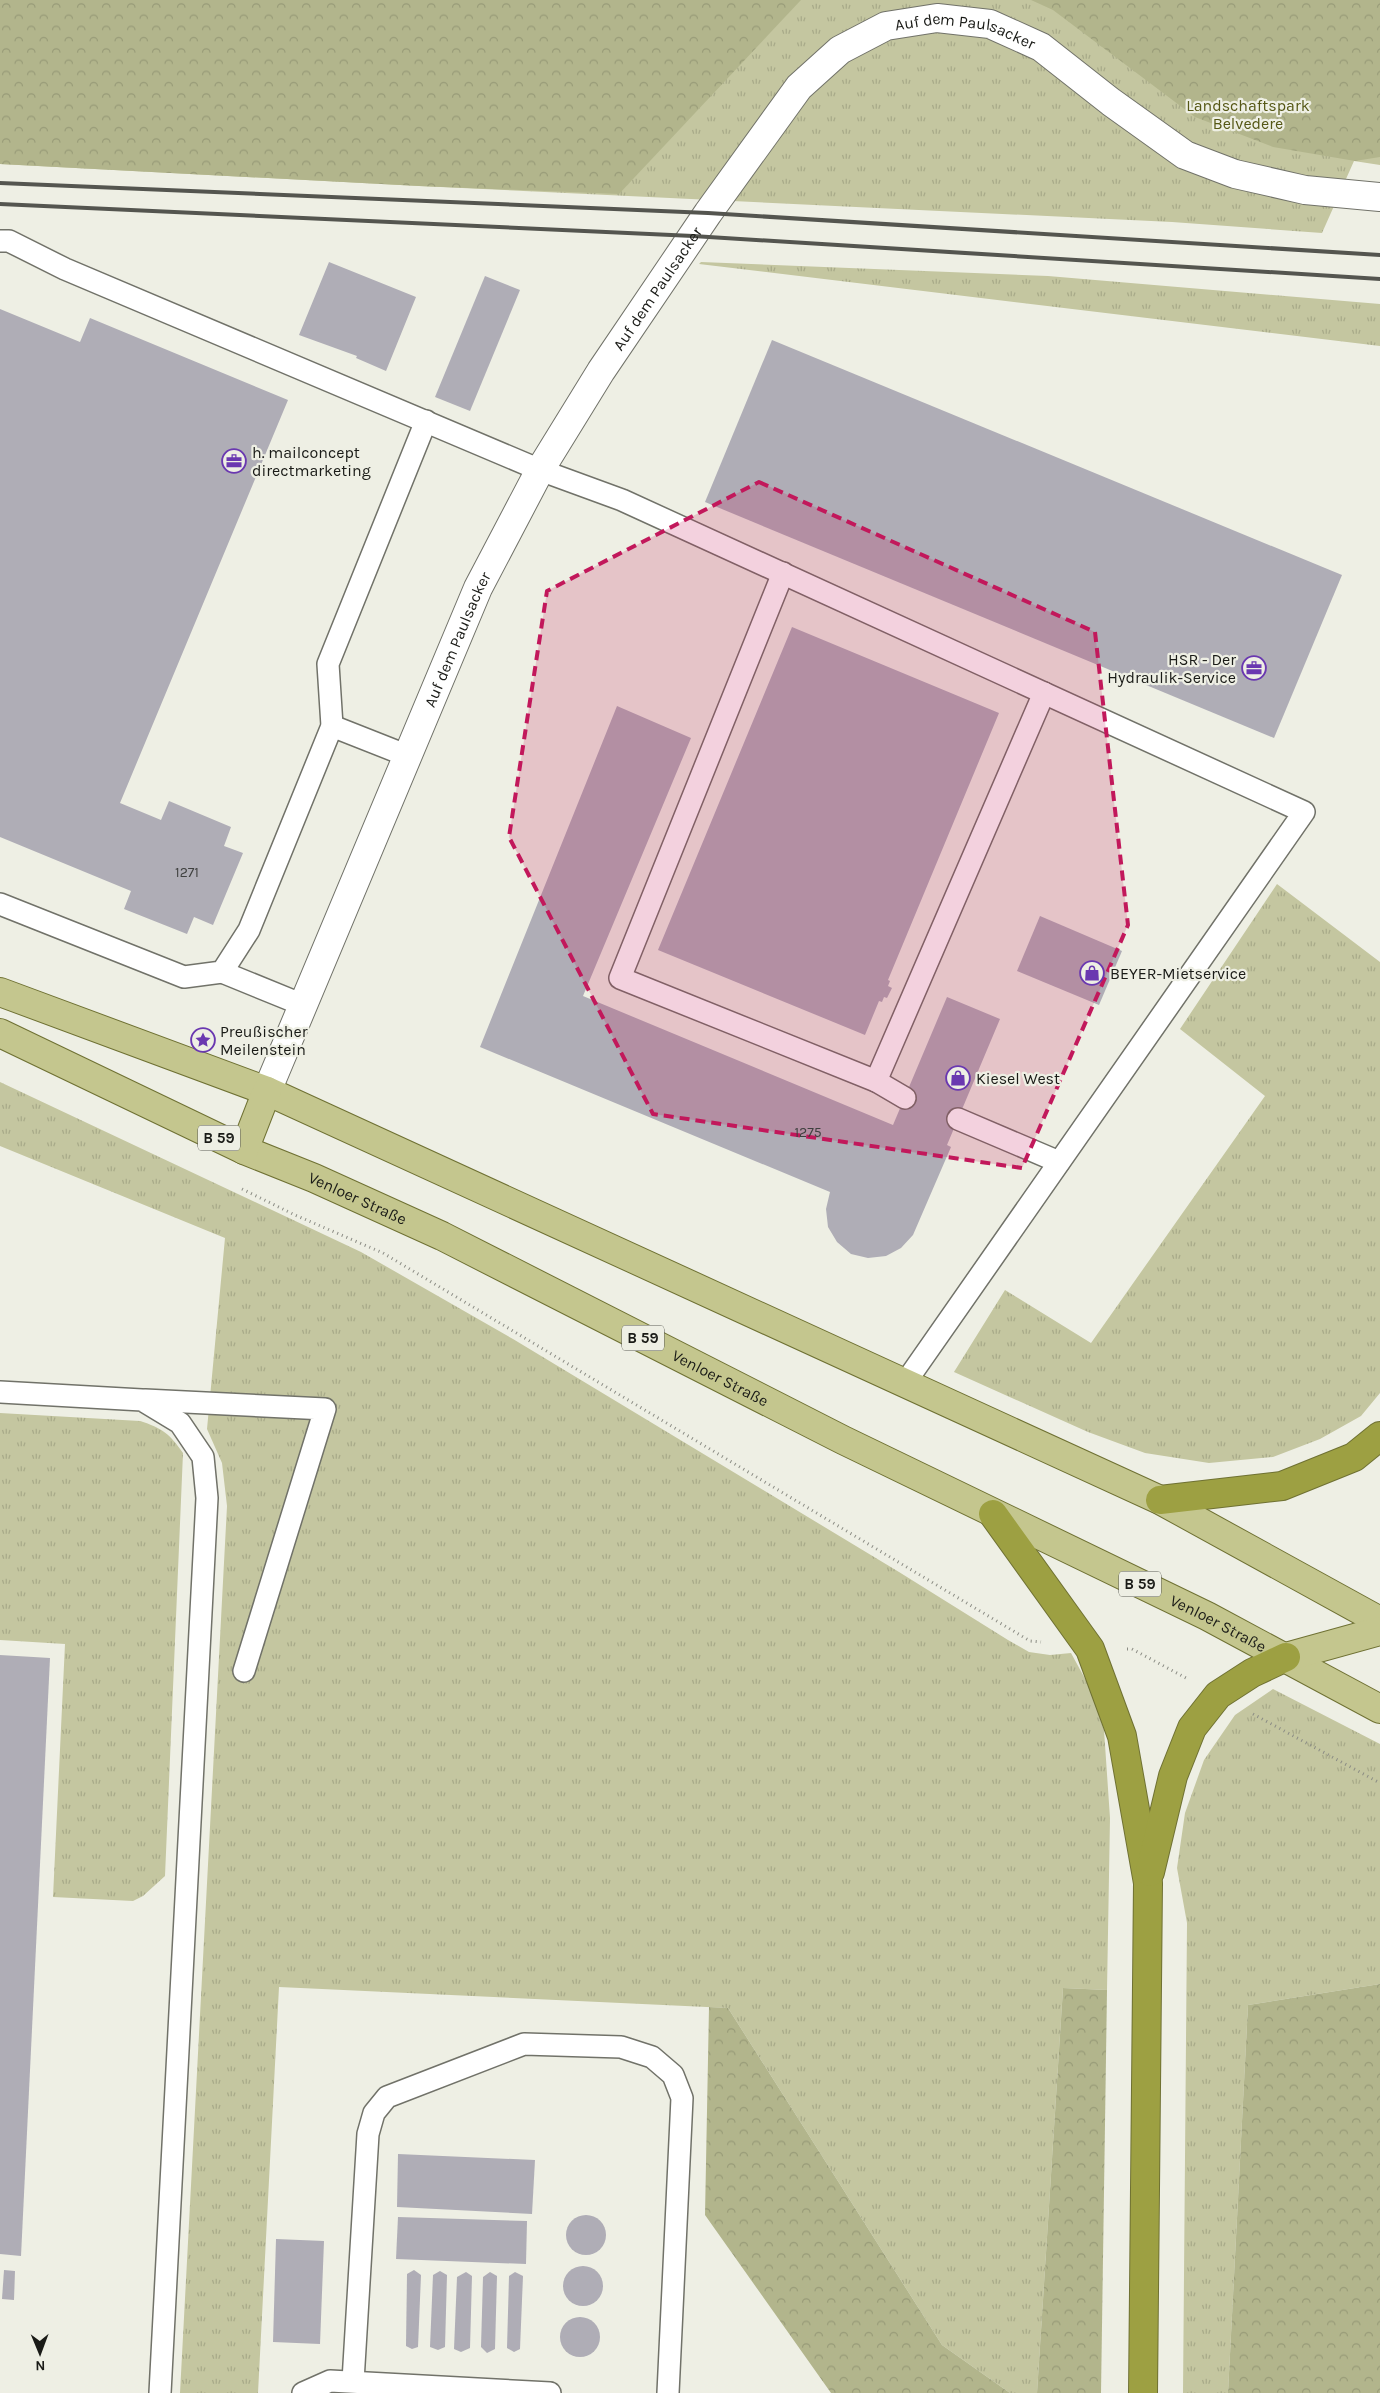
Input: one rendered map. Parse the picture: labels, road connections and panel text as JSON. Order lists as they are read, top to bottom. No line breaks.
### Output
{"streets":{"main road":["B 59","Venloer Straße"],"street":["Auf dem Paulsacker"]},"parks":["Landschaftspark Belvedere"],"places":{"office":["h. mailconcept directmarketing","HSR - Der Hydraulik-Service"],"shop":["BEYER-Mietservice","Kiesel West"],"place":["Preußischer Meilenstein"]},"house_numbers":["1271","1275"],"north":"bottom"}
